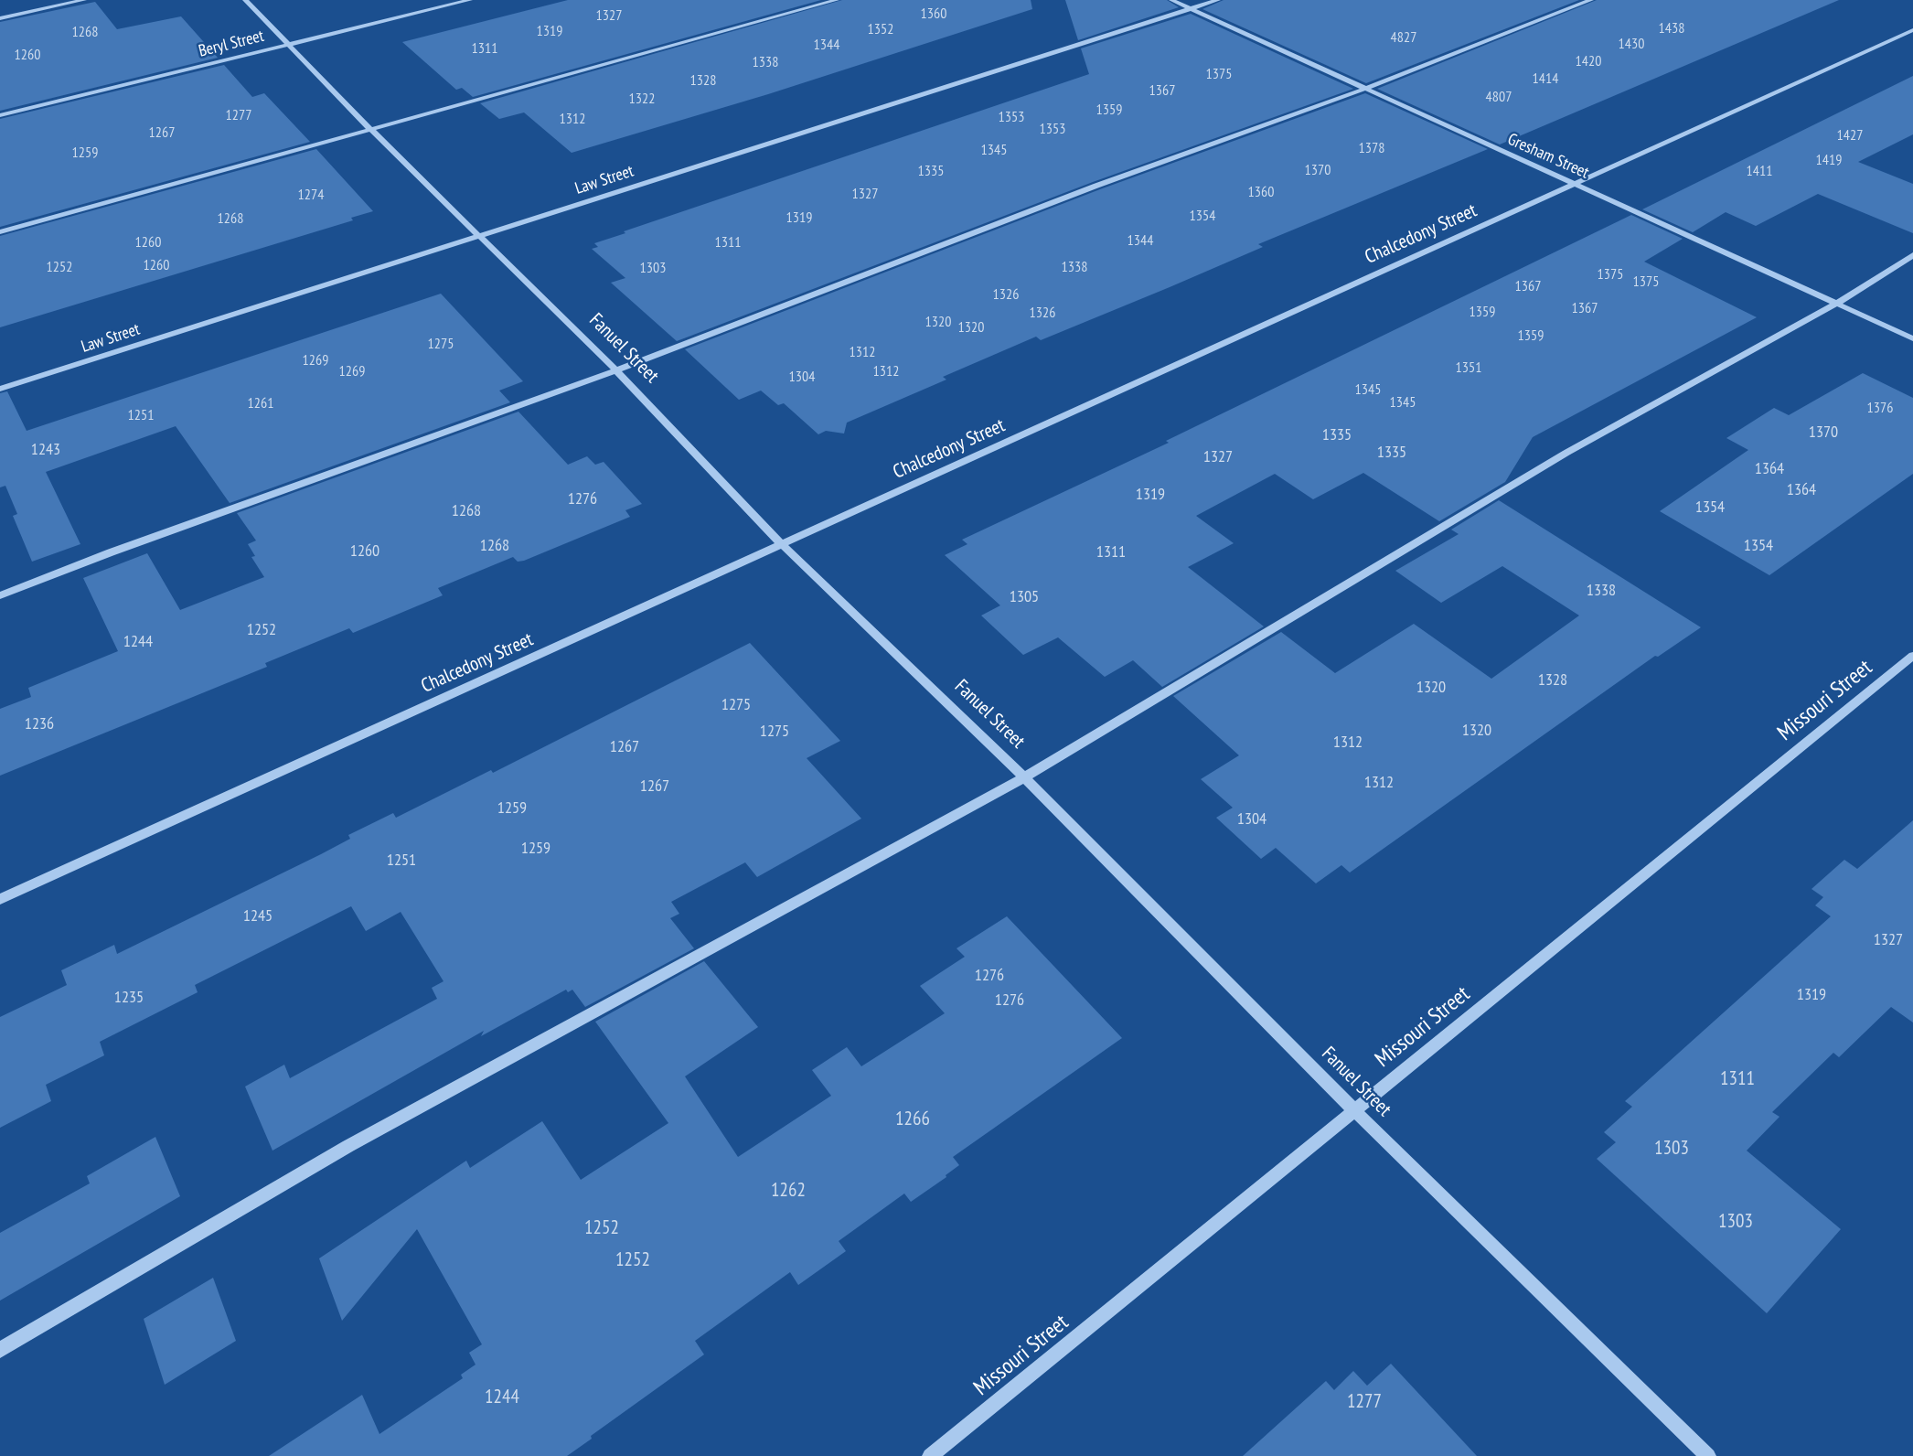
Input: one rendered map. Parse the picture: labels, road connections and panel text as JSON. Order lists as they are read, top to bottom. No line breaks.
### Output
{"streets":{"street":["Beryl Street","Gresham Street","Law Street","Chalcedony Street","Fanuel Street","Missouri Street"]},"crossings":[["Beryl Street","Fanuel Street"],["Gresham Street","Law Street"],["Gresham Street","Chalcedony Street"],["Law Street","Fanuel Street"],["Chalcedony Street","Fanuel Street"],["Fanuel Street","Missouri Street"]],"house_numbers":["1360","1327","1438","1352","1319","1268","4827","1430","1344","1311","1260","1420","1338","1375","1414","1328","1367","4807","1322","1359","1277","1353","1312","1353","1267","1427","1378","1345","1259","1419","1370","1335","1411","1360","1327","1274","1354","1319","1268","1344","1260","1311","1260","1252","1338","1303","1375","1375","1367","1326","1367","1359","1326","1320","1320","1359","1275","1312","1269","1351","1269","1312","1304","1345","1345","1261","1376","1251","1370","1335","1243","1335","1327","1364","1364","1319","1276","1354","1268","1268","1354","1260","1311","1338","1305","1252","1244","1328","1320","1275","1236","1320","1275","1312","1267","1312","1267","1259","1304","1259","1251","1245","1327","1276","1319","1235","1276","1311","1266","1303","1262","1303","1252","1252","1244","1277"]}
